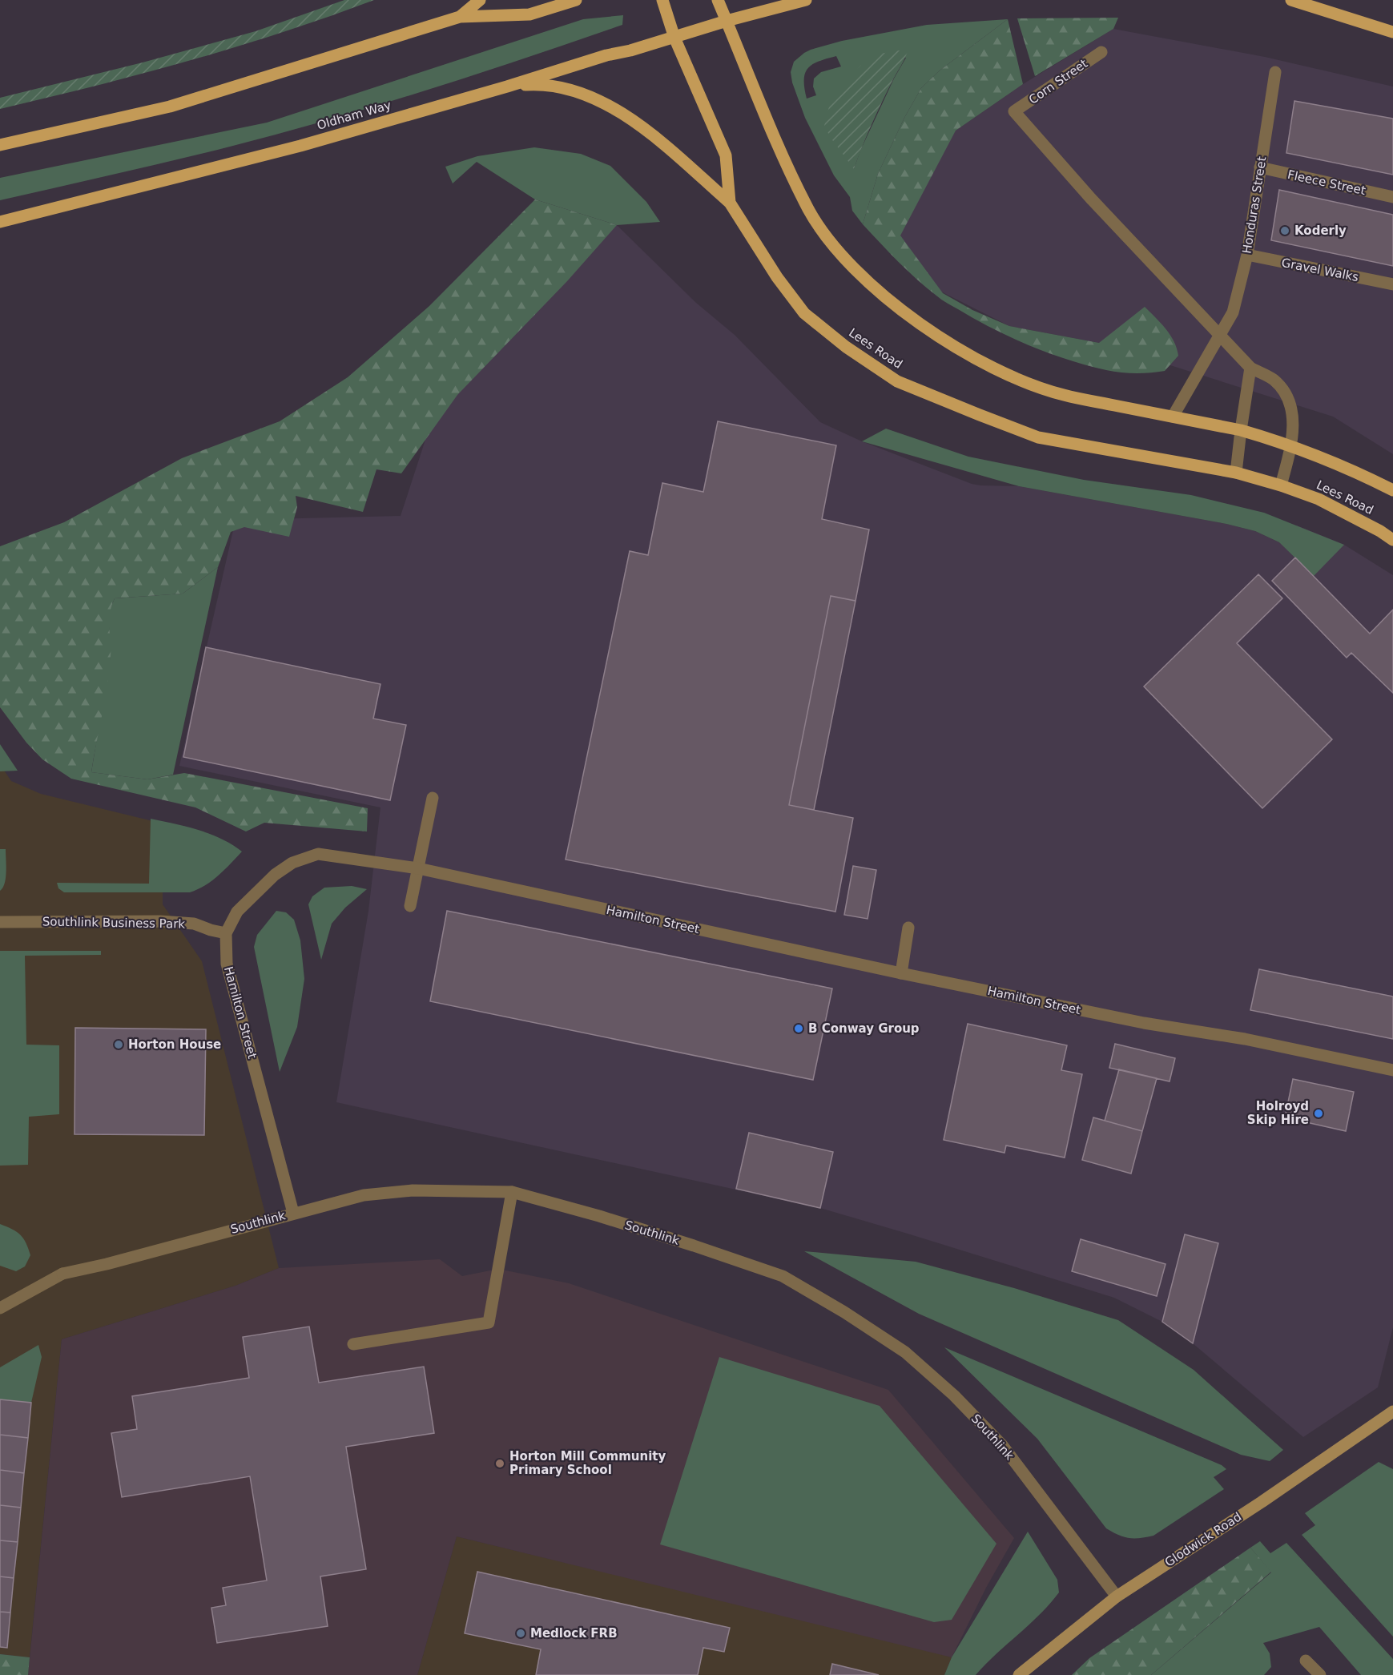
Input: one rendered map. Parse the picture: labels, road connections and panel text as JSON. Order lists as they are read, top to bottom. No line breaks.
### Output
{"streets":{"main road":["Oldham Way","Lees Road","Glodwick Road"],"street":["Corn Street","Fleece Street","Honduras Street","Gravel Walks","Hamilton Street","Southlink Business Park","Southlink"]},"crossings":[["Corn Street","Honduras Street"],["Oldham Way","Lees Road"],["Fleece Street","Honduras Street"],["Honduras Street","Gravel Walks"],["Hamilton Street","Southlink Business Park"],["Hamilton Street","Southlink"],["Southlink","Glodwick Road"]],"places":["Koderly","B Conway Group","Horton House","Holroyd Skip Hire","Horton Mill Community Primary School","Medlock FRB"]}
